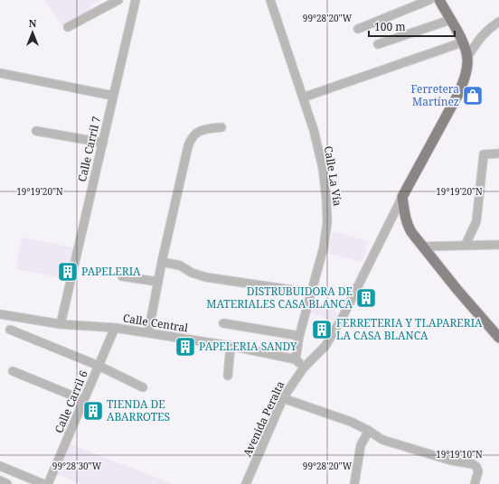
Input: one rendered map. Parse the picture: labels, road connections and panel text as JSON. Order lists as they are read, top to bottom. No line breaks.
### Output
{"streets":{"street":["Calle Carril 7","Calle La Vía","Calle Central","Calle Carril 6","Avenida Peralta"]},"crossings":[["Calle Carril 7","Calle Central"],["Calle La Vía","Calle Central"],["Calle Central","Calle Carril 6"]],"places":{"shop":["Ferretera Martínez"],"building":["PAPELERIA","DISTRUBUIDORA DE MATERIALES CASA BLANCA","FERRETERIA Y TLAPARERIA LA CASA BLANCA","PAPELERIA SANDY","TIENDA DE ABARROTES"]},"scale_bar":"100 m","north":"top","coordinates":["99°28'20\"W","19°19'20\"N","19°19'10\"N","99°28'30\"W"]}
